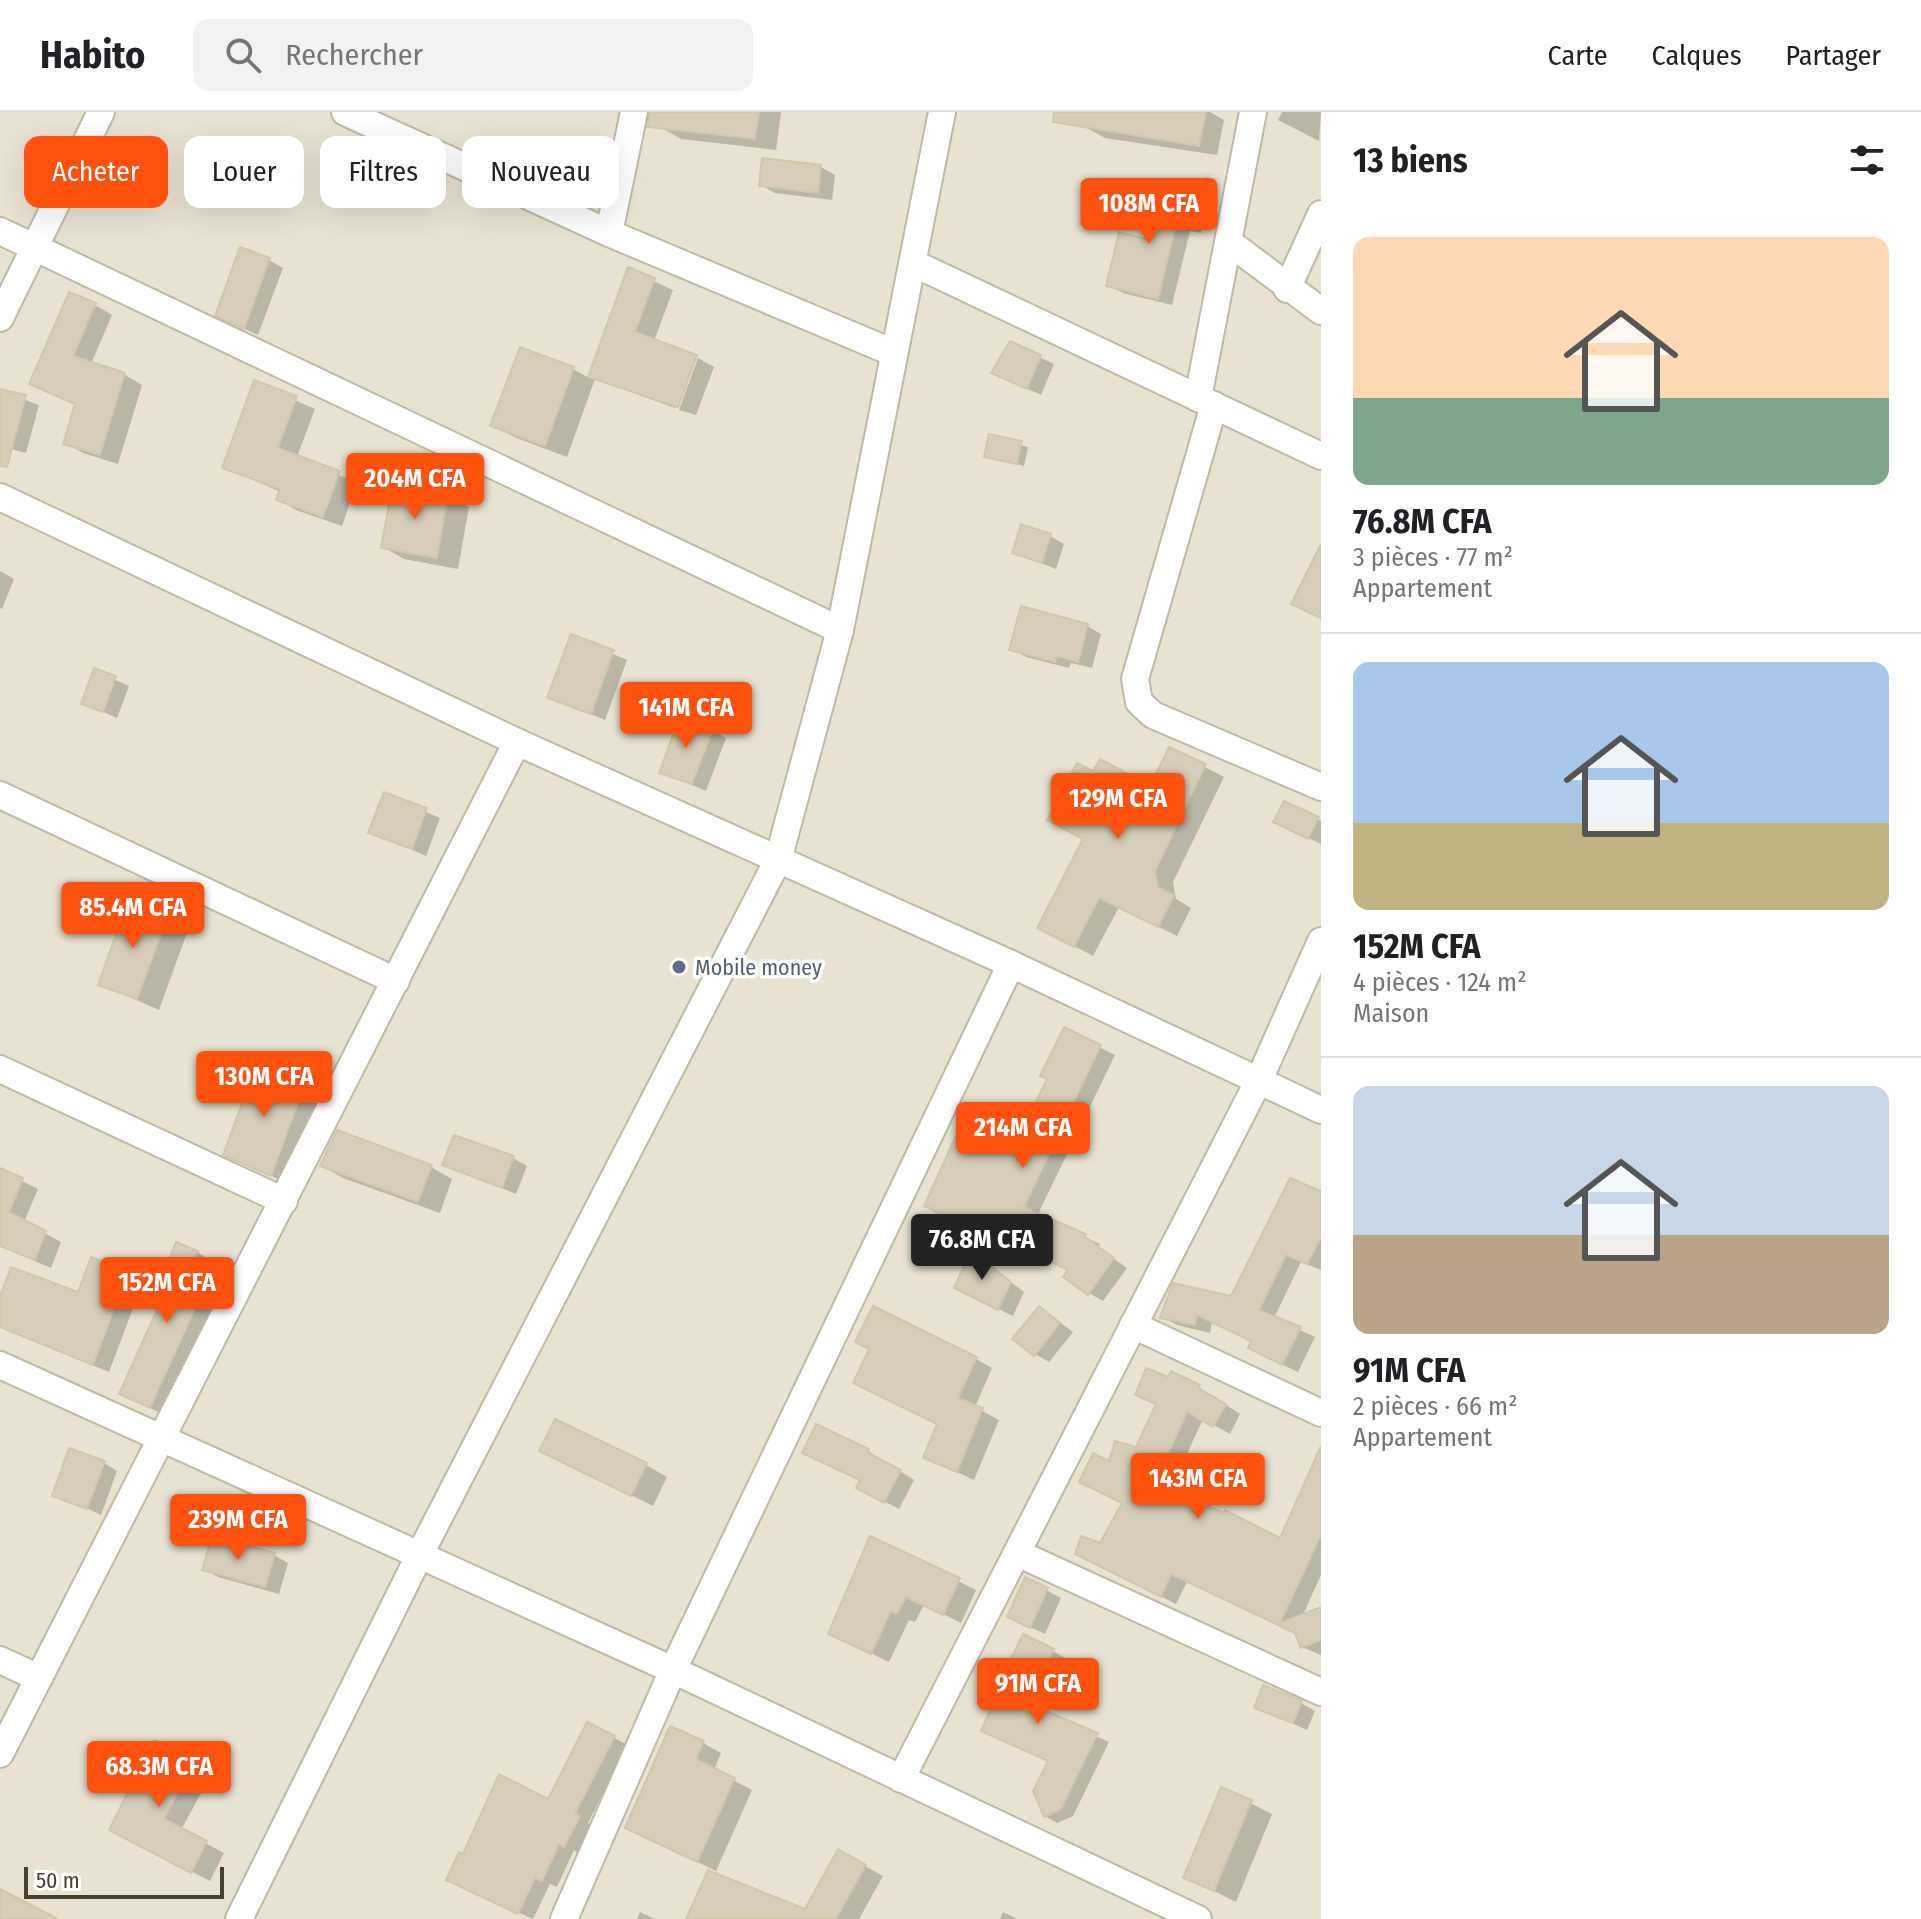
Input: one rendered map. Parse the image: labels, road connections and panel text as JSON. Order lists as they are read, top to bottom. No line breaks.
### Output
{"places":["Mobile money"],"scale_bar":"50 m","page":{"header":"Habito","search":"Rechercher","nav":["Carte","Calques","Partager"],"heading":"13 biens","chip":["Acheter","Louer","Filtres","Nouveau"],"price":["108M CFA","204M CFA","141M CFA","129M CFA","85.4M CFA","130M CFA","214M CFA","76.8M CFA","152M CFA","143M CFA","239M CFA","91M CFA","68.3M CFA"],"list":[{"name":"76.8M CFA","note":"3 pièces · 77 m² · Appartement"},{"name":"152M CFA","note":"4 pièces · 124 m² · Maison"},{"name":"91M CFA","note":"2 pièces · 66 m² · Appartement"}],"scale":"50 m"}}
